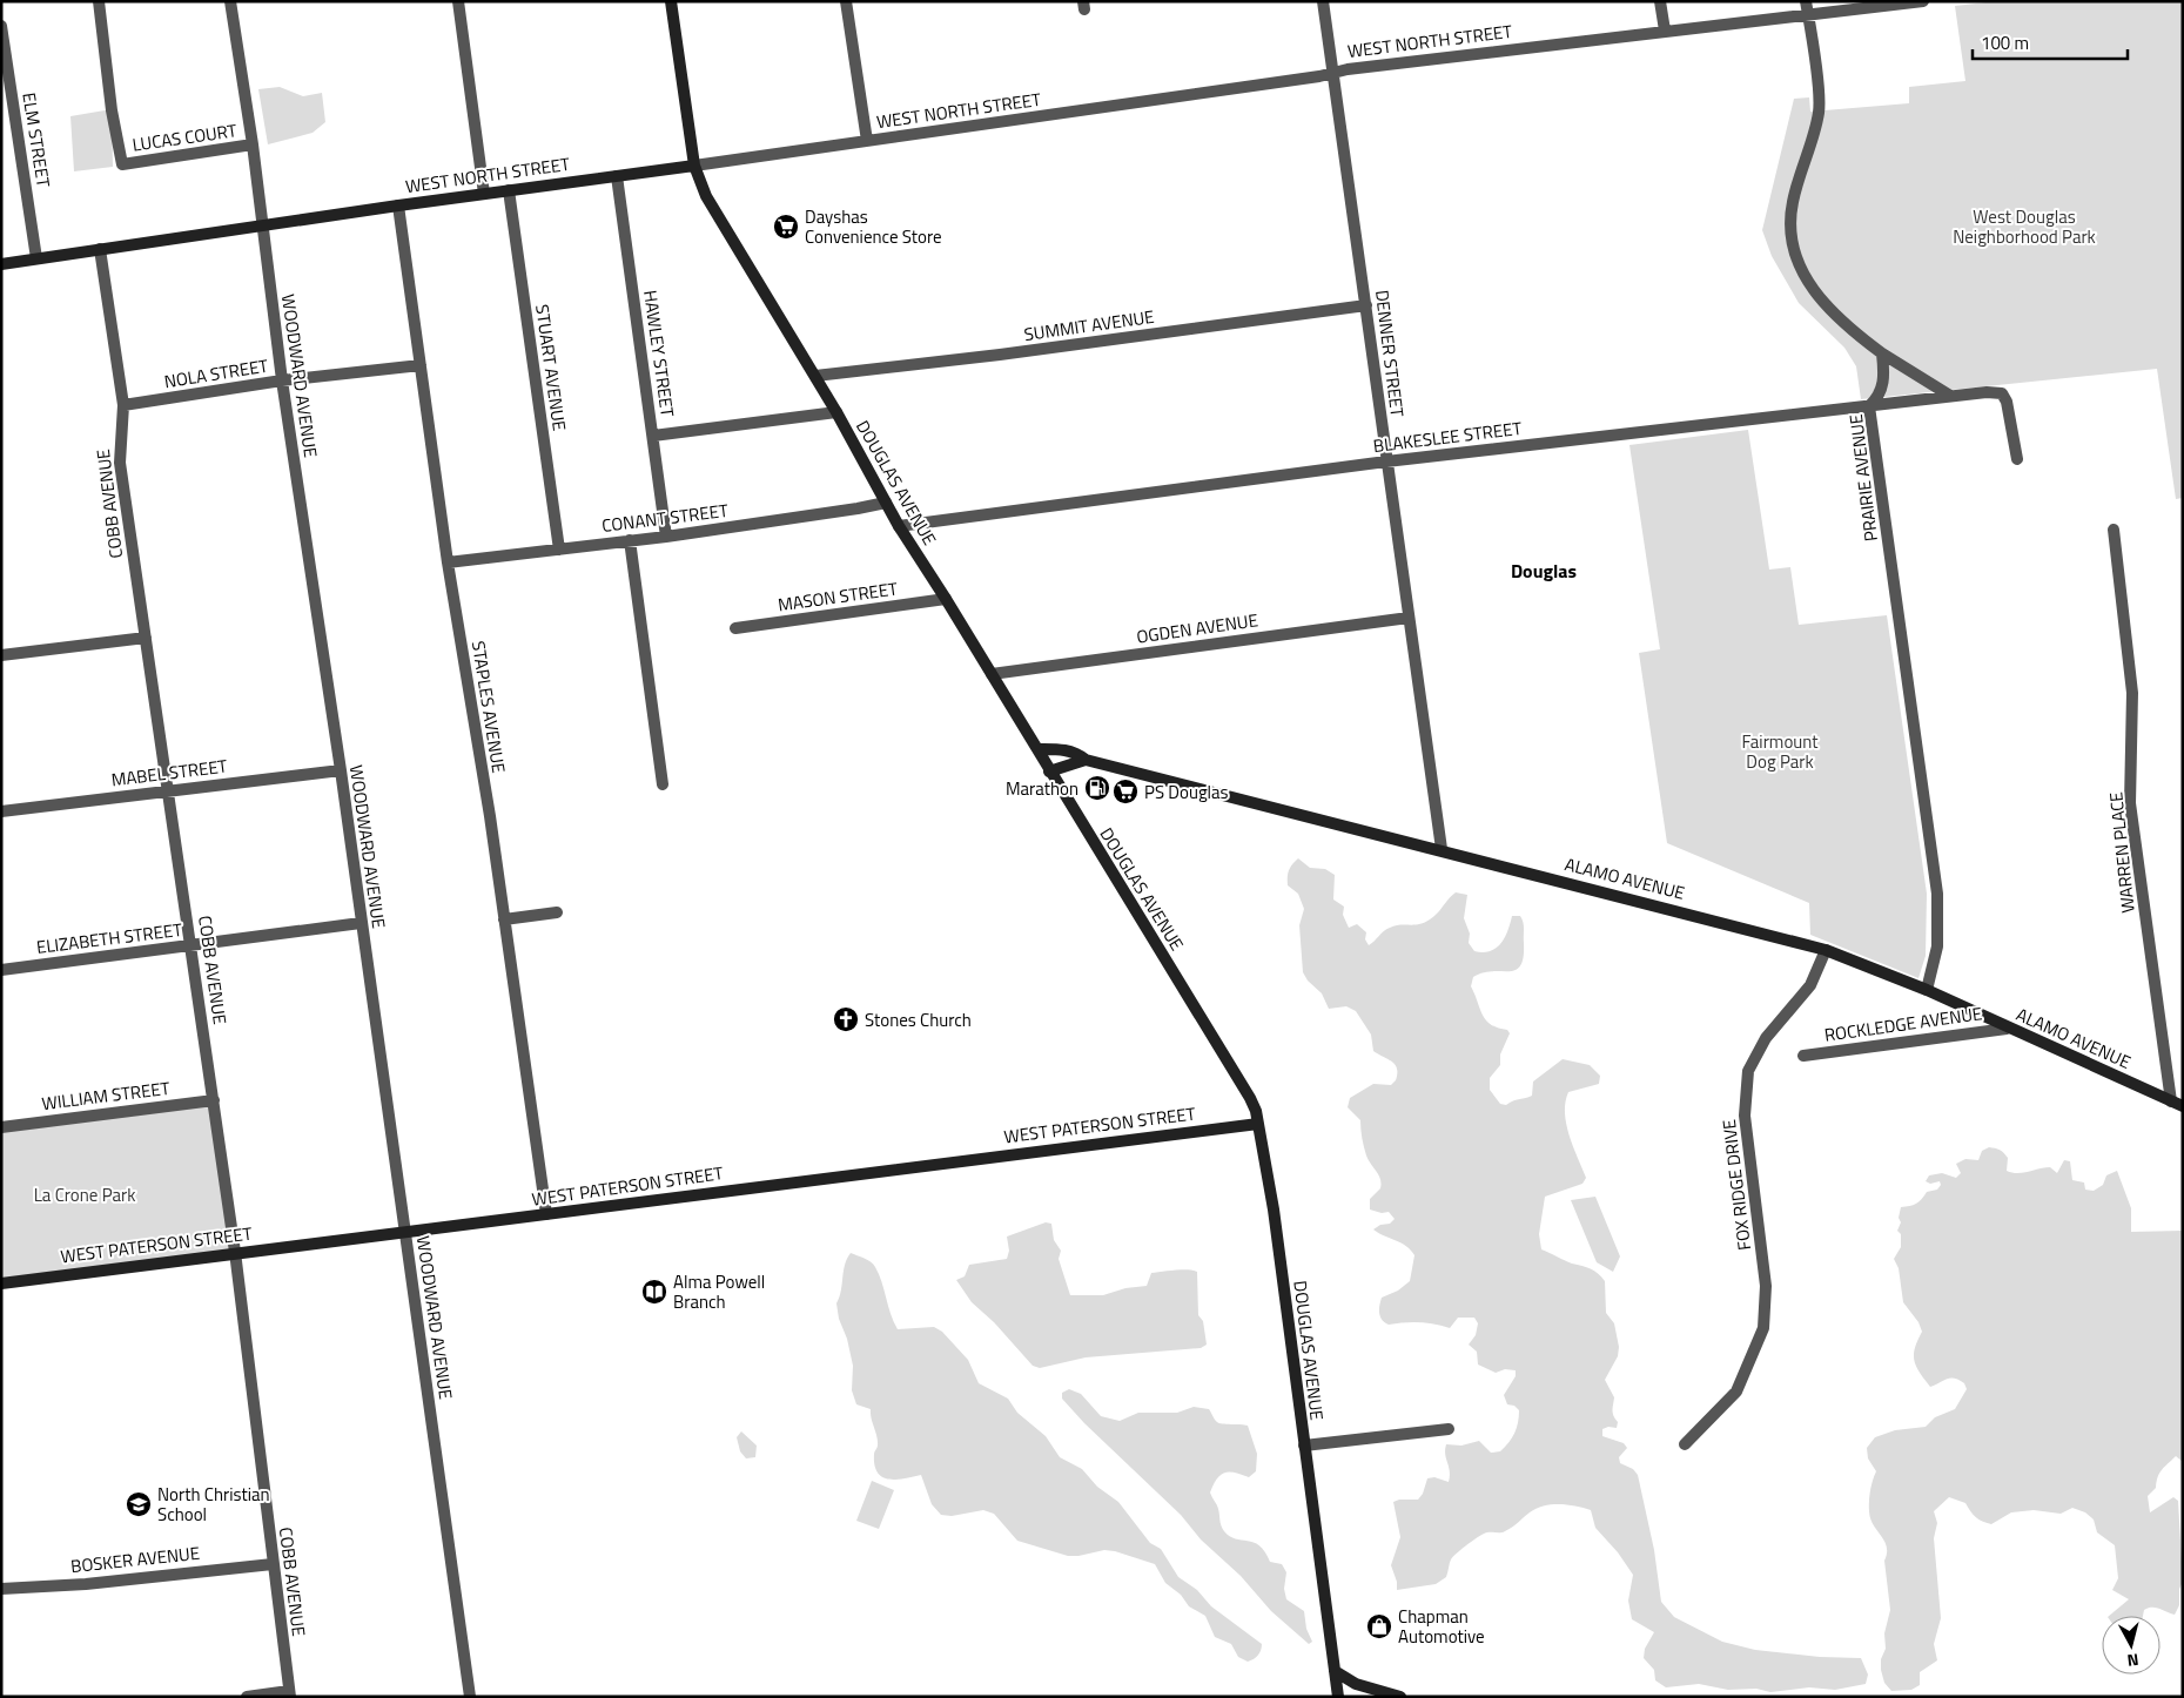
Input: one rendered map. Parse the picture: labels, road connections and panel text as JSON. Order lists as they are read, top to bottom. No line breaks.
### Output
{"streets":{"street":["WEST NORTH STREET","LUCAS COURT","ELM STREET","SUMMIT AVENUE","HAWLEY STREET","DENNER STREET","STUART AVENUE","NOLA STREET","WOODWARD AVENUE","BLAKESLEE STREET","PRAIRIE AVENUE","DOUGLAS AVENUE","COBB AVENUE","CONANT STREET","MASON STREET","OGDEN AVENUE","STAPLES AVENUE","MABEL STREET","WARREN PLACE","ALAMO AVENUE","ELIZABETH STREET","ROCKLEDGE AVENUE","WILLIAM STREET","WEST PATERSON STREET","FOX RIDGE DRIVE","BOSKER AVENUE"]},"crossings":[["WEST NORTH STREET","ELM STREET"],["WEST NORTH STREET","HAWLEY STREET"],["WEST NORTH STREET","DENNER STREET"],["WEST NORTH STREET","STUART AVENUE"],["WEST NORTH STREET","WOODWARD AVENUE"],["WEST NORTH STREET","DOUGLAS AVENUE"],["WEST NORTH STREET","COBB AVENUE"],["WEST NORTH STREET","STAPLES AVENUE"],["LUCAS COURT","WOODWARD AVENUE"],["SUMMIT AVENUE","DENNER STREET"],["SUMMIT AVENUE","DOUGLAS AVENUE"],["HAWLEY STREET","CONANT STREET"],["DENNER STREET","BLAKESLEE STREET"],["DENNER STREET","OGDEN AVENUE"],["DENNER STREET","ALAMO AVENUE"],["STUART AVENUE","CONANT STREET"],["NOLA STREET","WOODWARD AVENUE"],["NOLA STREET","COBB AVENUE"],["NOLA STREET","STAPLES AVENUE"],["WOODWARD AVENUE","MABEL STREET"],["WOODWARD AVENUE","ELIZABETH STREET"],["WOODWARD AVENUE","WEST PATERSON STREET"],["BLAKESLEE STREET","PRAIRIE AVENUE"],["BLAKESLEE STREET","DOUGLAS AVENUE"],["PRAIRIE AVENUE","ALAMO AVENUE"],["DOUGLAS AVENUE","CONANT STREET"],["DOUGLAS AVENUE","MASON STREET"],["DOUGLAS AVENUE","OGDEN AVENUE"],["DOUGLAS AVENUE","ALAMO AVENUE"],["DOUGLAS AVENUE","WEST PATERSON STREET"],["COBB AVENUE","MABEL STREET"],["COBB AVENUE","ELIZABETH STREET"],["COBB AVENUE","WILLIAM STREET"],["COBB AVENUE","WEST PATERSON STREET"],["COBB AVENUE","BOSKER AVENUE"],["CONANT STREET","STAPLES AVENUE"],["STAPLES AVENUE","WEST PATERSON STREET"],["WARREN PLACE","ALAMO AVENUE"],["ALAMO AVENUE","ROCKLEDGE AVENUE"],["ALAMO AVENUE","FOX RIDGE DRIVE"]],"districts":["Douglas"],"parks":["West Douglas Neighborhood Park","Fairmount Dog Park","La Crone Park"],"places":{"supermarket":["Dayshas Convenience Store","PS Douglas"],"fuel station":["Marathon"],"church":["Stones Church"],"library":["Alma Powell Branch"],"school or university":["North Christian School"],"shop":["Chapman Automotive"]},"scale_bar":"100 m","north":"bottom"}
